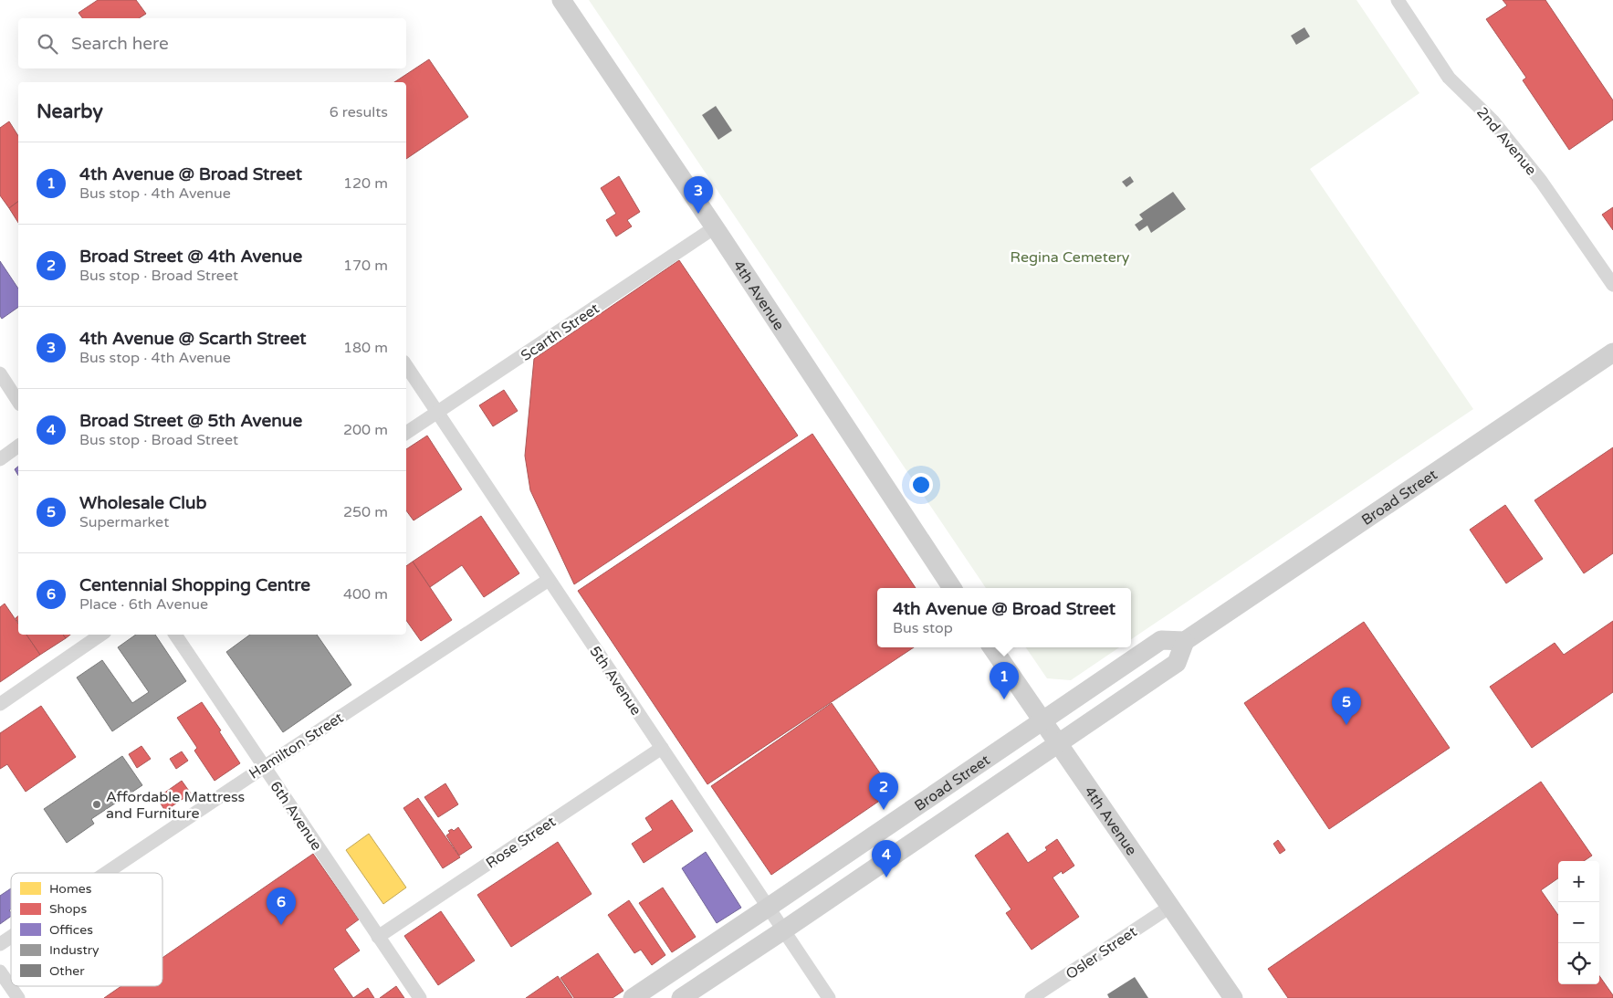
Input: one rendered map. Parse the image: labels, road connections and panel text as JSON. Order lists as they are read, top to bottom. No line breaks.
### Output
{"streets":{"main road":["4th Avenue","Broad Street"],"street":["2nd Avenue","Scarth Street","5th Avenue","Hamilton Street","6th Avenue","Rose Street","Osler Street"]},"crossings":[["4th Avenue","Scarth Street"],["4th Avenue","Broad Street"],["4th Avenue","Osler Street"],["Scarth Street","5th Avenue"],["Broad Street","5th Avenue"],["5th Avenue","Hamilton Street"],["5th Avenue","Rose Street"],["Hamilton Street","6th Avenue"],["6th Avenue","Rose Street"]],"parks":["Regina Cemetery"],"places":["Affordable Mattress and Furniture"],"legend":["Homes","Shops","Offices","Industry","Other"],"page":{"search":"Search here","heading":["Nearby","6 results"],"list":[{"mark":"1","name":"4th Avenue @ Broad Street","note":"Bus stop · 4th Avenue","value":"120 m"},{"mark":"2","name":"Broad Street @ 4th Avenue","note":"Bus stop · Broad Street","value":"170 m"},{"mark":"3","name":"4th Avenue @ Scarth Street","note":"Bus stop · 4th Avenue","value":"180 m"},{"mark":"4","name":"Broad Street @ 5th Avenue","note":"Bus stop · Broad Street","value":"200 m"},{"mark":"5","name":"Wholesale Club","note":"Supermarket","value":"250 m"},{"mark":"6","name":"Centennial Shopping Centre","note":"Place · 6th Avenue","value":"400 m"}],"pins":["3","1","5","2","4","6"],"popup":["4th Avenue @ Broad Street","Bus stop"],"map_buttons":["+","−"]}}
